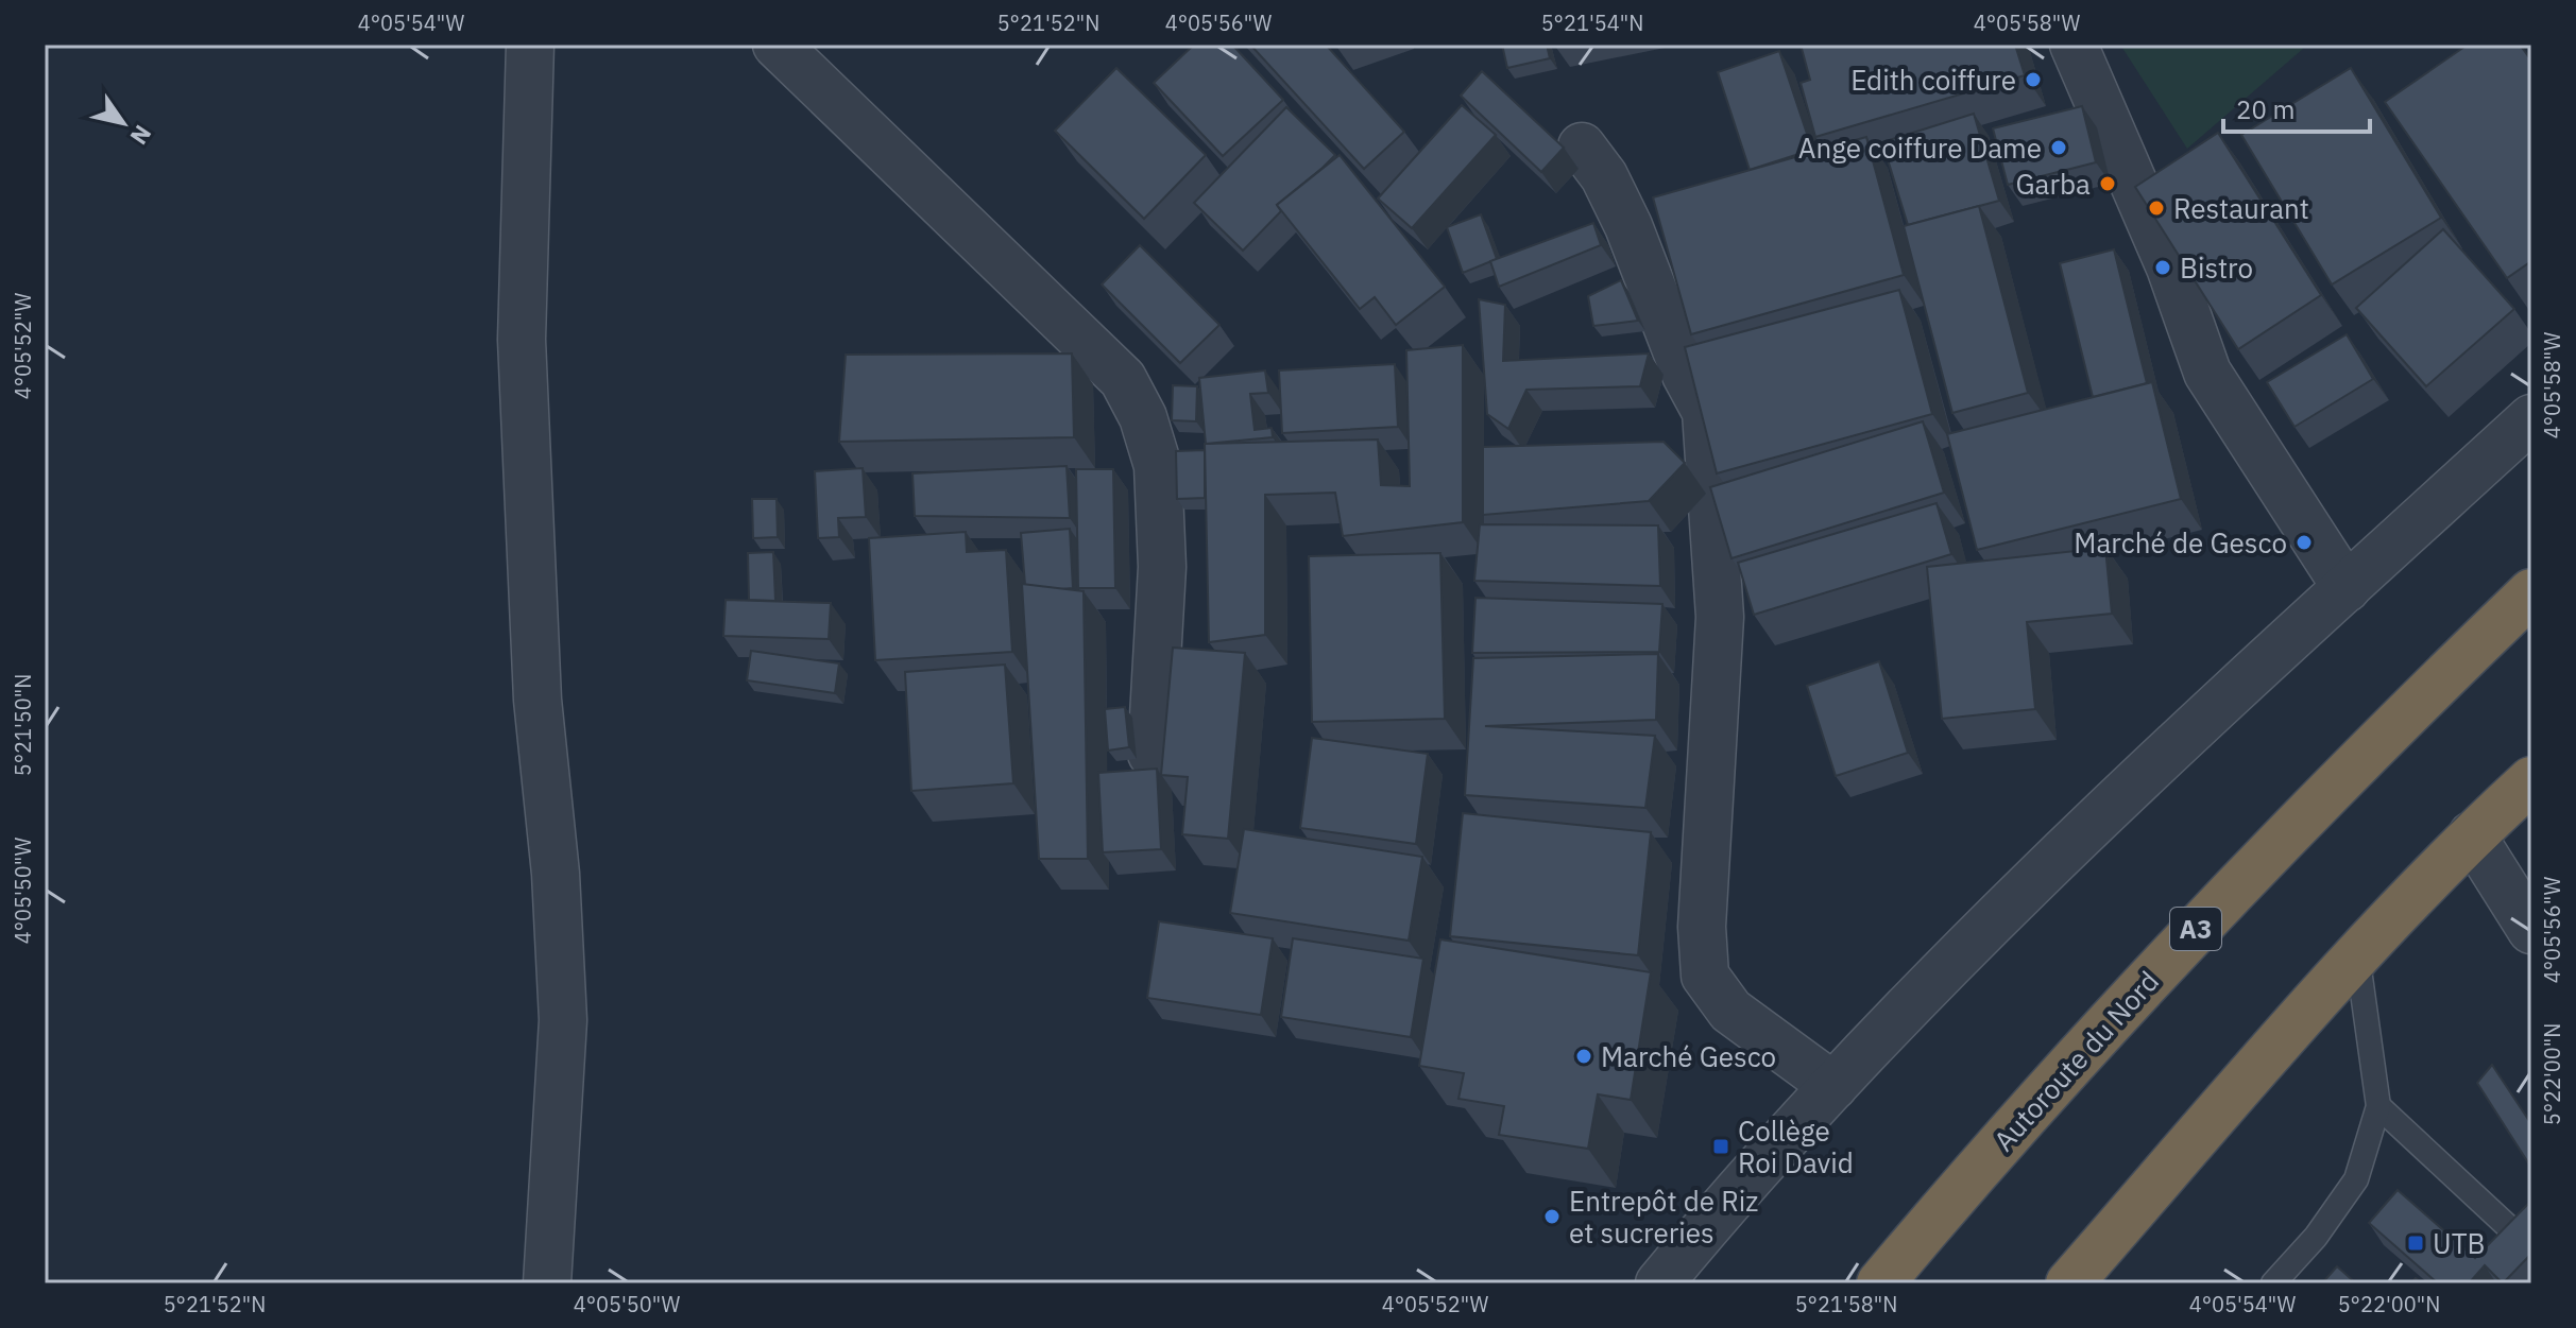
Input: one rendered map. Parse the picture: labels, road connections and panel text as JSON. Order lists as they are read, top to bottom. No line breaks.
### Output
{"streets":{"highway":["A3","Autoroute du Nord"]},"places":{"other":["Edith coiffure","Ange coiffure Dame","Garba","Restaurant","Bistro","Marché de Gesco","Marché Gesco","Entrepôt de Riz et sucreries"],"transit":["Collège Roi David","UTB"]},"scale_bar":"20 m","north":"bottom right","coordinates":["4°05'54\"W","5°21'52\"N","4°05'56\"W","5°21'54\"N","4°05'58\"W","4°05'52\"W","5°21'50\"N","4°05'50\"W","5°22'00\"N","5°21'58\"N"]}
